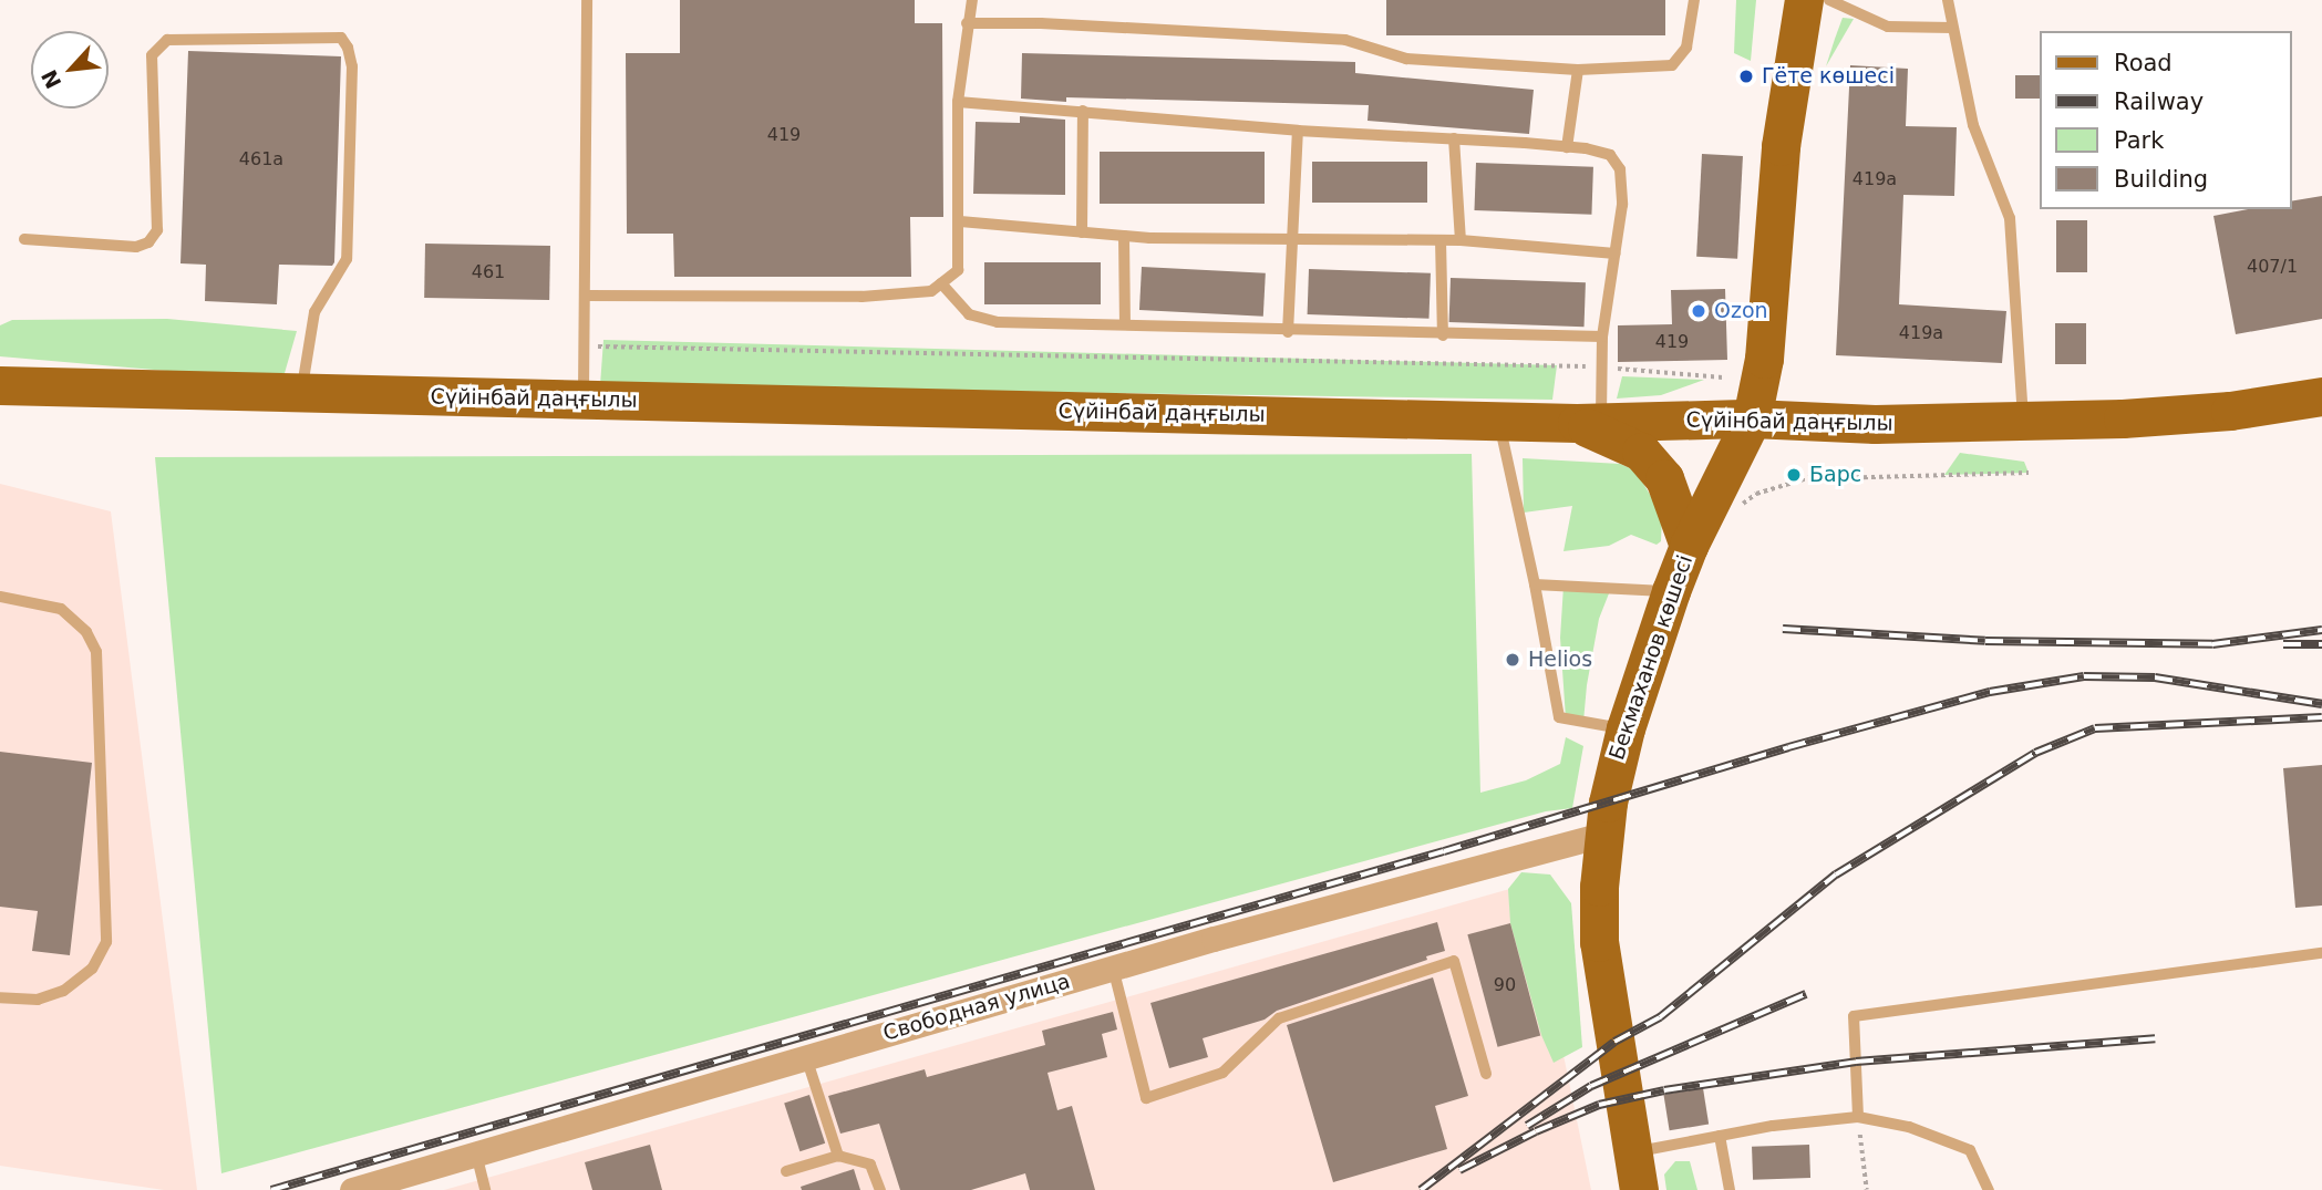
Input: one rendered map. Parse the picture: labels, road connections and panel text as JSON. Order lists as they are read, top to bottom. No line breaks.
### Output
{"streets":{"main road":["Сүйінбай даңғылы","Бекмаханов көшесі"],"street":["Свободная улица"]},"crossings":[["Сүйінбай даңғылы","Бекмаханов көшесі"],["Бекмаханов көшесі","Свободная улица"]],"places":["Гёте көшесі","Ozon","Барс","Helios"],"house_numbers":["419","461а","419а","407/1","461","419а","419","90"],"legend":["Road","Railway","Park","Building"],"north":"bottom left"}
